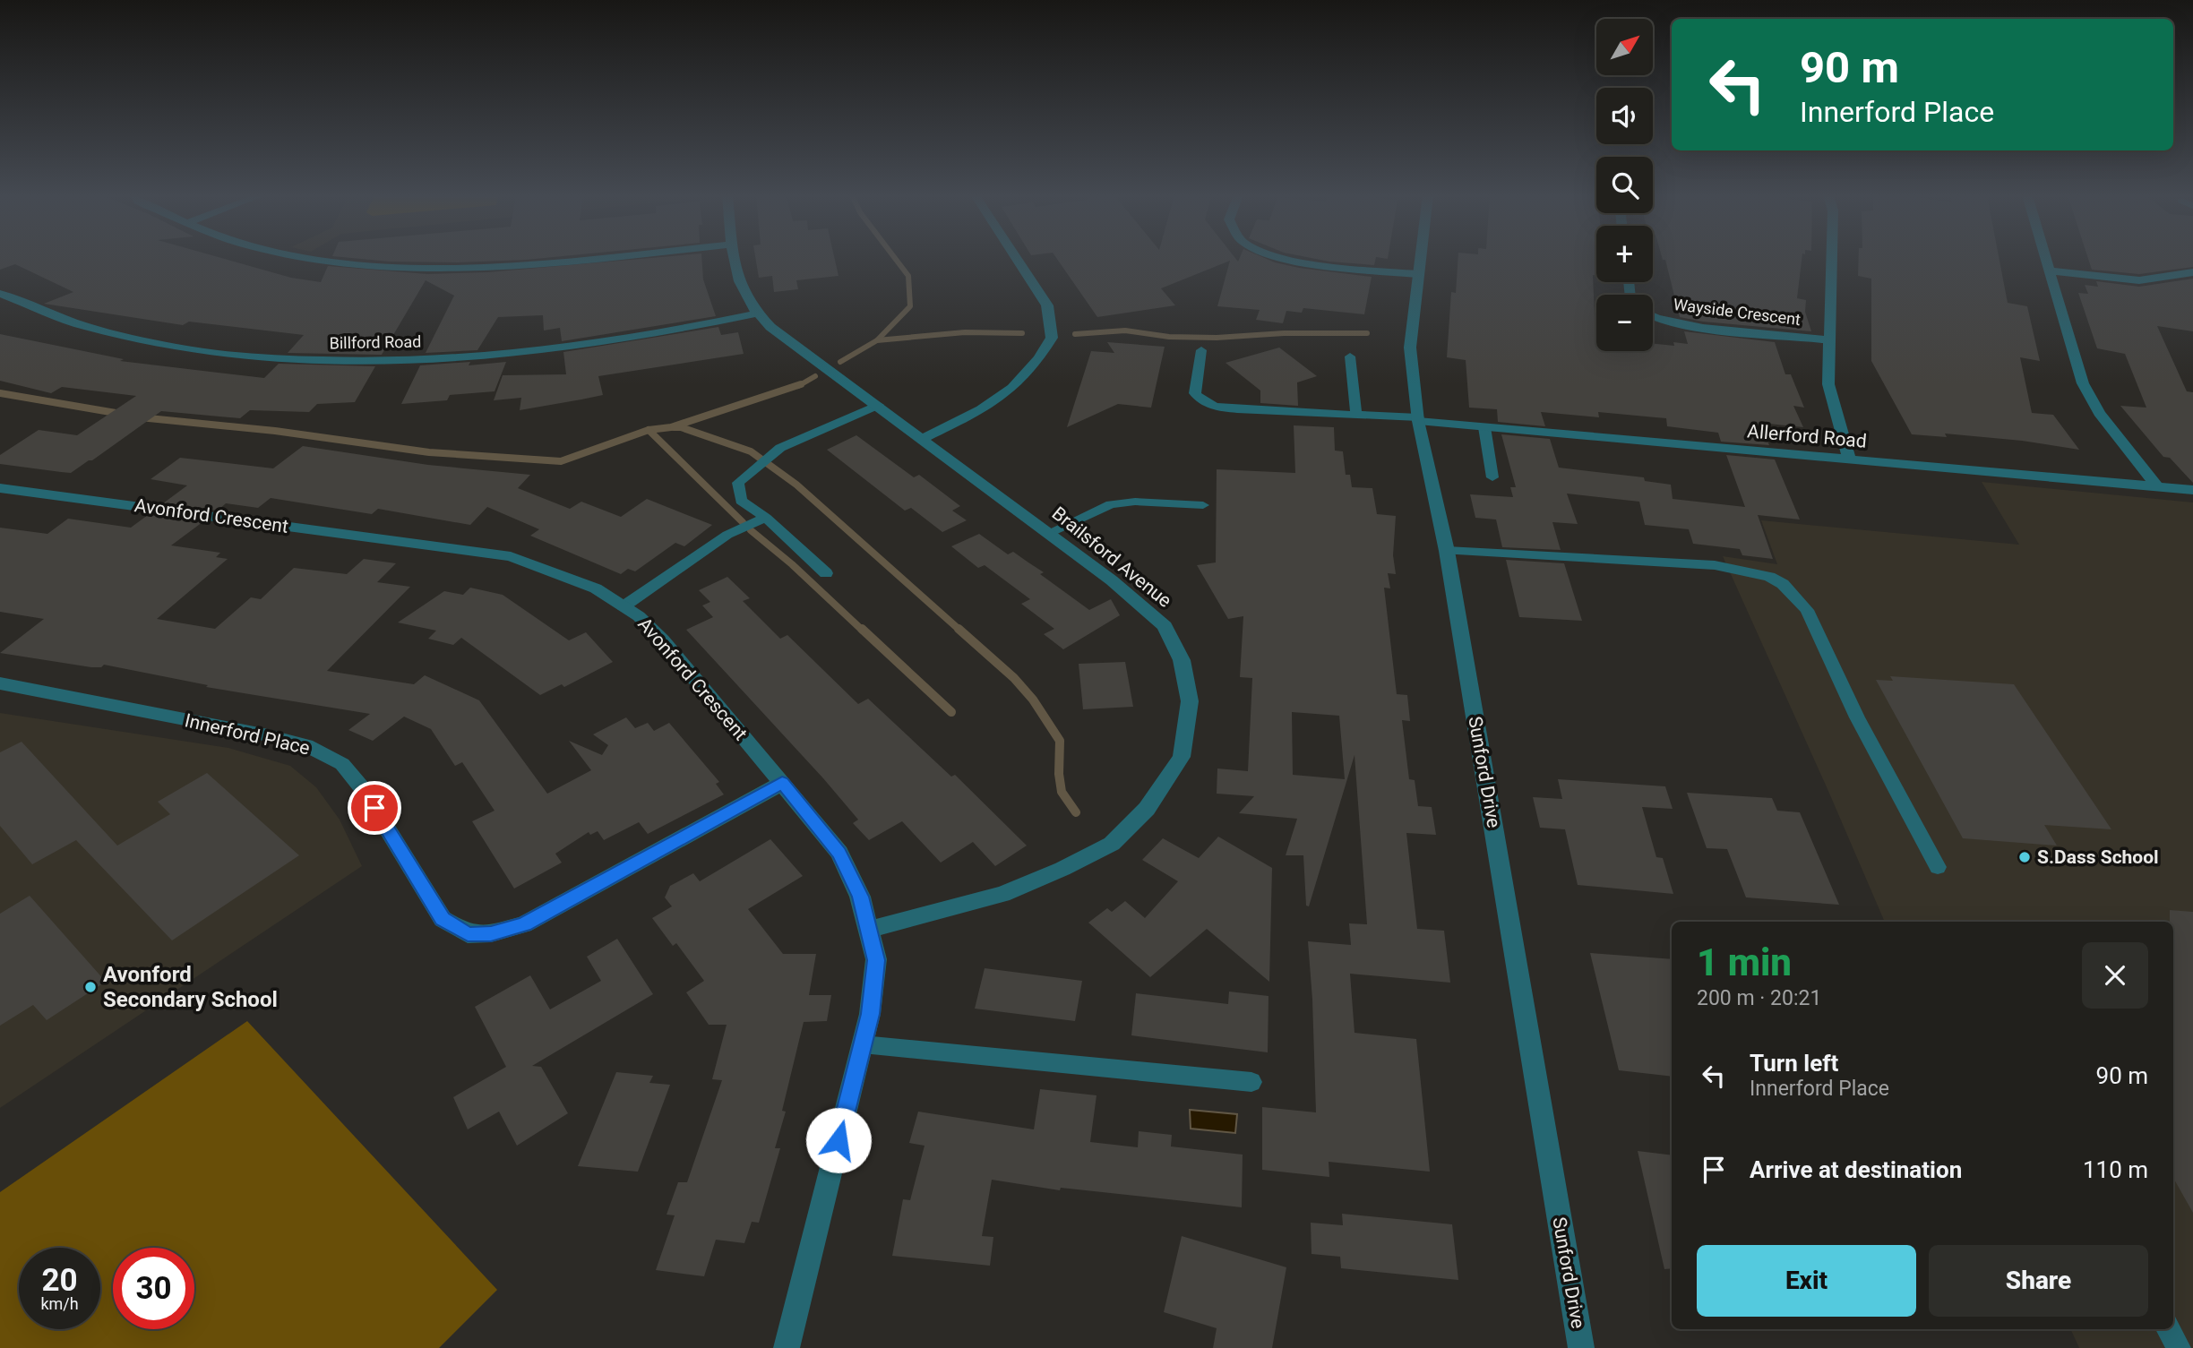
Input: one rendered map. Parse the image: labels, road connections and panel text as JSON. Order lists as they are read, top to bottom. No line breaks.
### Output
{"streets":{"street":["Wayside Crescent","Billford Road","Allerford Road","Avonford Crescent","Brailsford Avenue","Innerford Place","Sunford Drive"]},"crossings":[["Billford Road","Brailsford Avenue"],["Allerford Road","Sunford Drive"],["Avonford Crescent","Brailsford Avenue"],["Avonford Crescent","Innerford Place"]],"places":["S.Dass School","Avonford Secondary School"],"north":"top right","page":{"map_buttons":["+","−"],"turn":["90 m","Innerford Place"],"heading":["1 min","200 m · 20:21"],"list":[{"name":"Turn left","note":"Innerford Place","value":"90 m"},{"name":"Arrive at destination","value":"110 m"}],"buttons":["Exit","Share"],"speed":"20 km/h","limit":"30"}}
